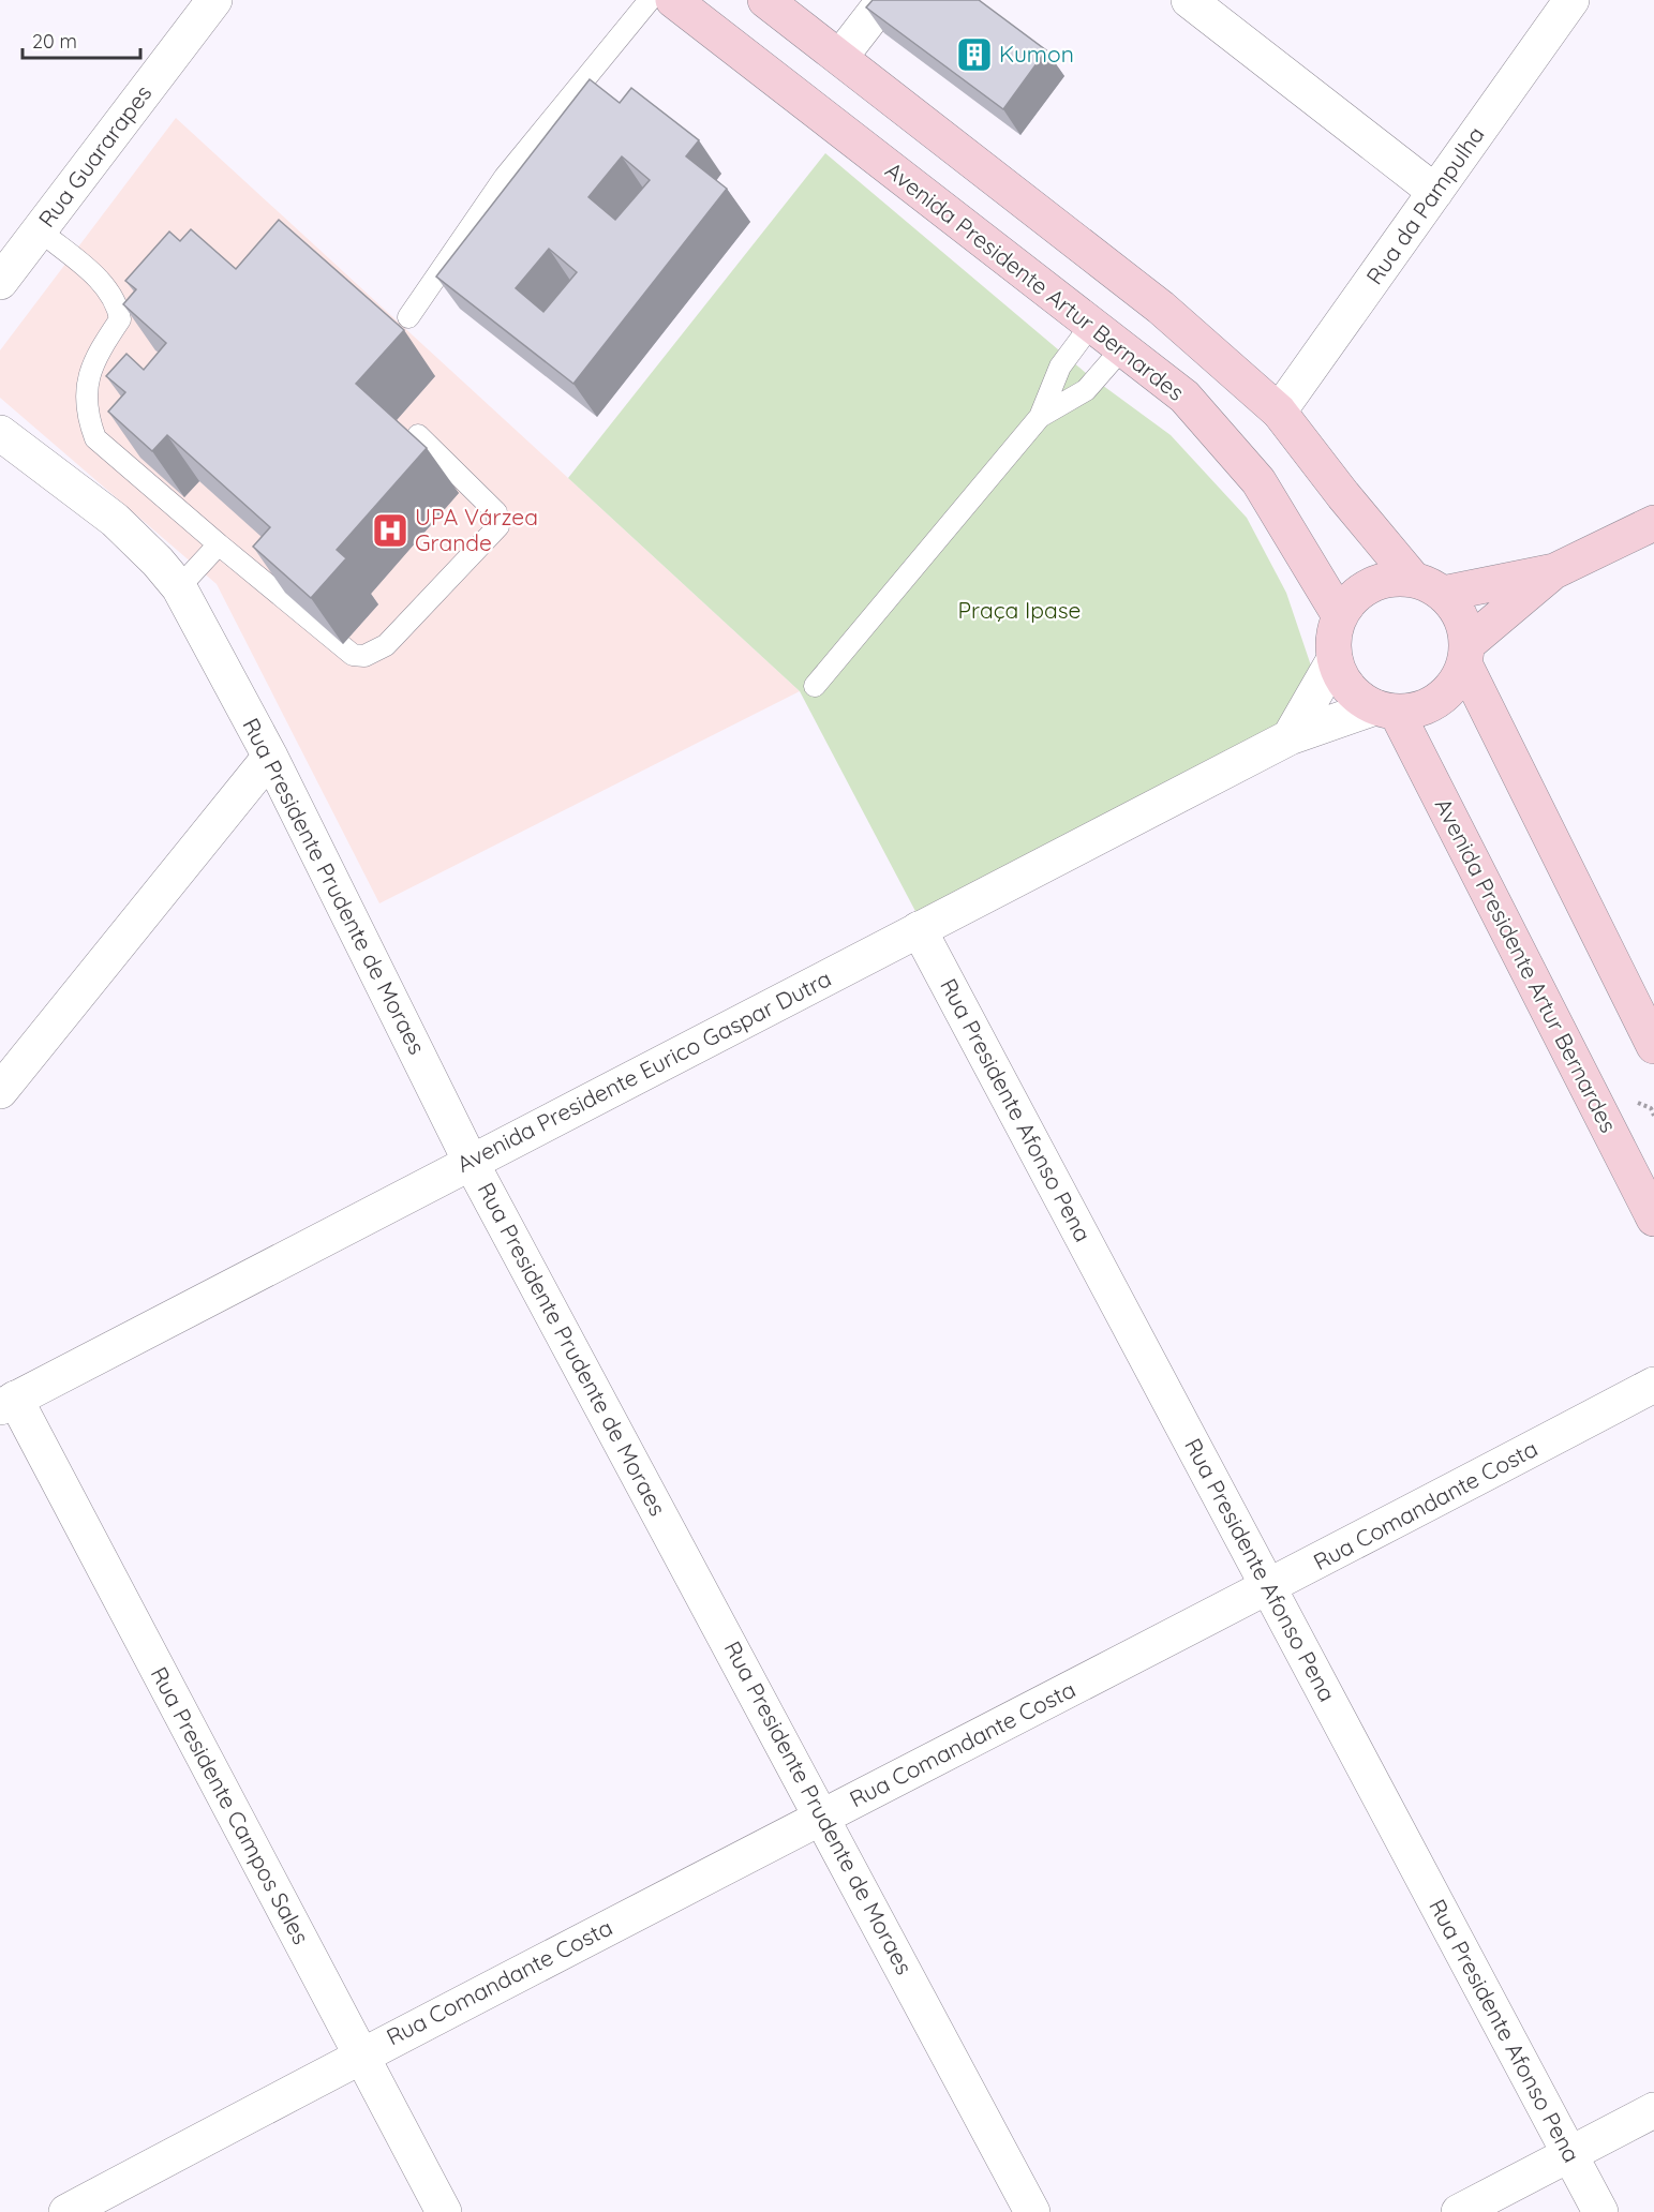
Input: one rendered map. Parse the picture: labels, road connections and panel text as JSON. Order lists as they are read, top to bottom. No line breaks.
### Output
{"streets":{"main road":["Avenida Presidente Artur Bernardes"],"street":["Rua Guararapes","Rua da Pampulha","Rua Presidente Prudente de Moraes","Avenida Presidente Eurico Gaspar Dutra","Rua Presidente Afonso Pena","Rua Comandante Costa","Rua Presidente Campos Sales"]},"crossings":[["Avenida Presidente Artur Bernardes","Avenida Presidente Eurico Gaspar Dutra"],["Rua Presidente Prudente de Moraes","Avenida Presidente Eurico Gaspar Dutra"],["Rua Presidente Prudente de Moraes","Rua Comandante Costa"],["Avenida Presidente Eurico Gaspar Dutra","Rua Presidente Afonso Pena"],["Avenida Presidente Eurico Gaspar Dutra","Rua Presidente Campos Sales"],["Rua Presidente Afonso Pena","Rua Comandante Costa"],["Rua Comandante Costa","Rua Presidente Campos Sales"]],"parks":["Praça Ipase"],"places":{"building":["Kumon"],"hospital":["UPA Várzea Grande"]},"scale_bar":"20 m"}
